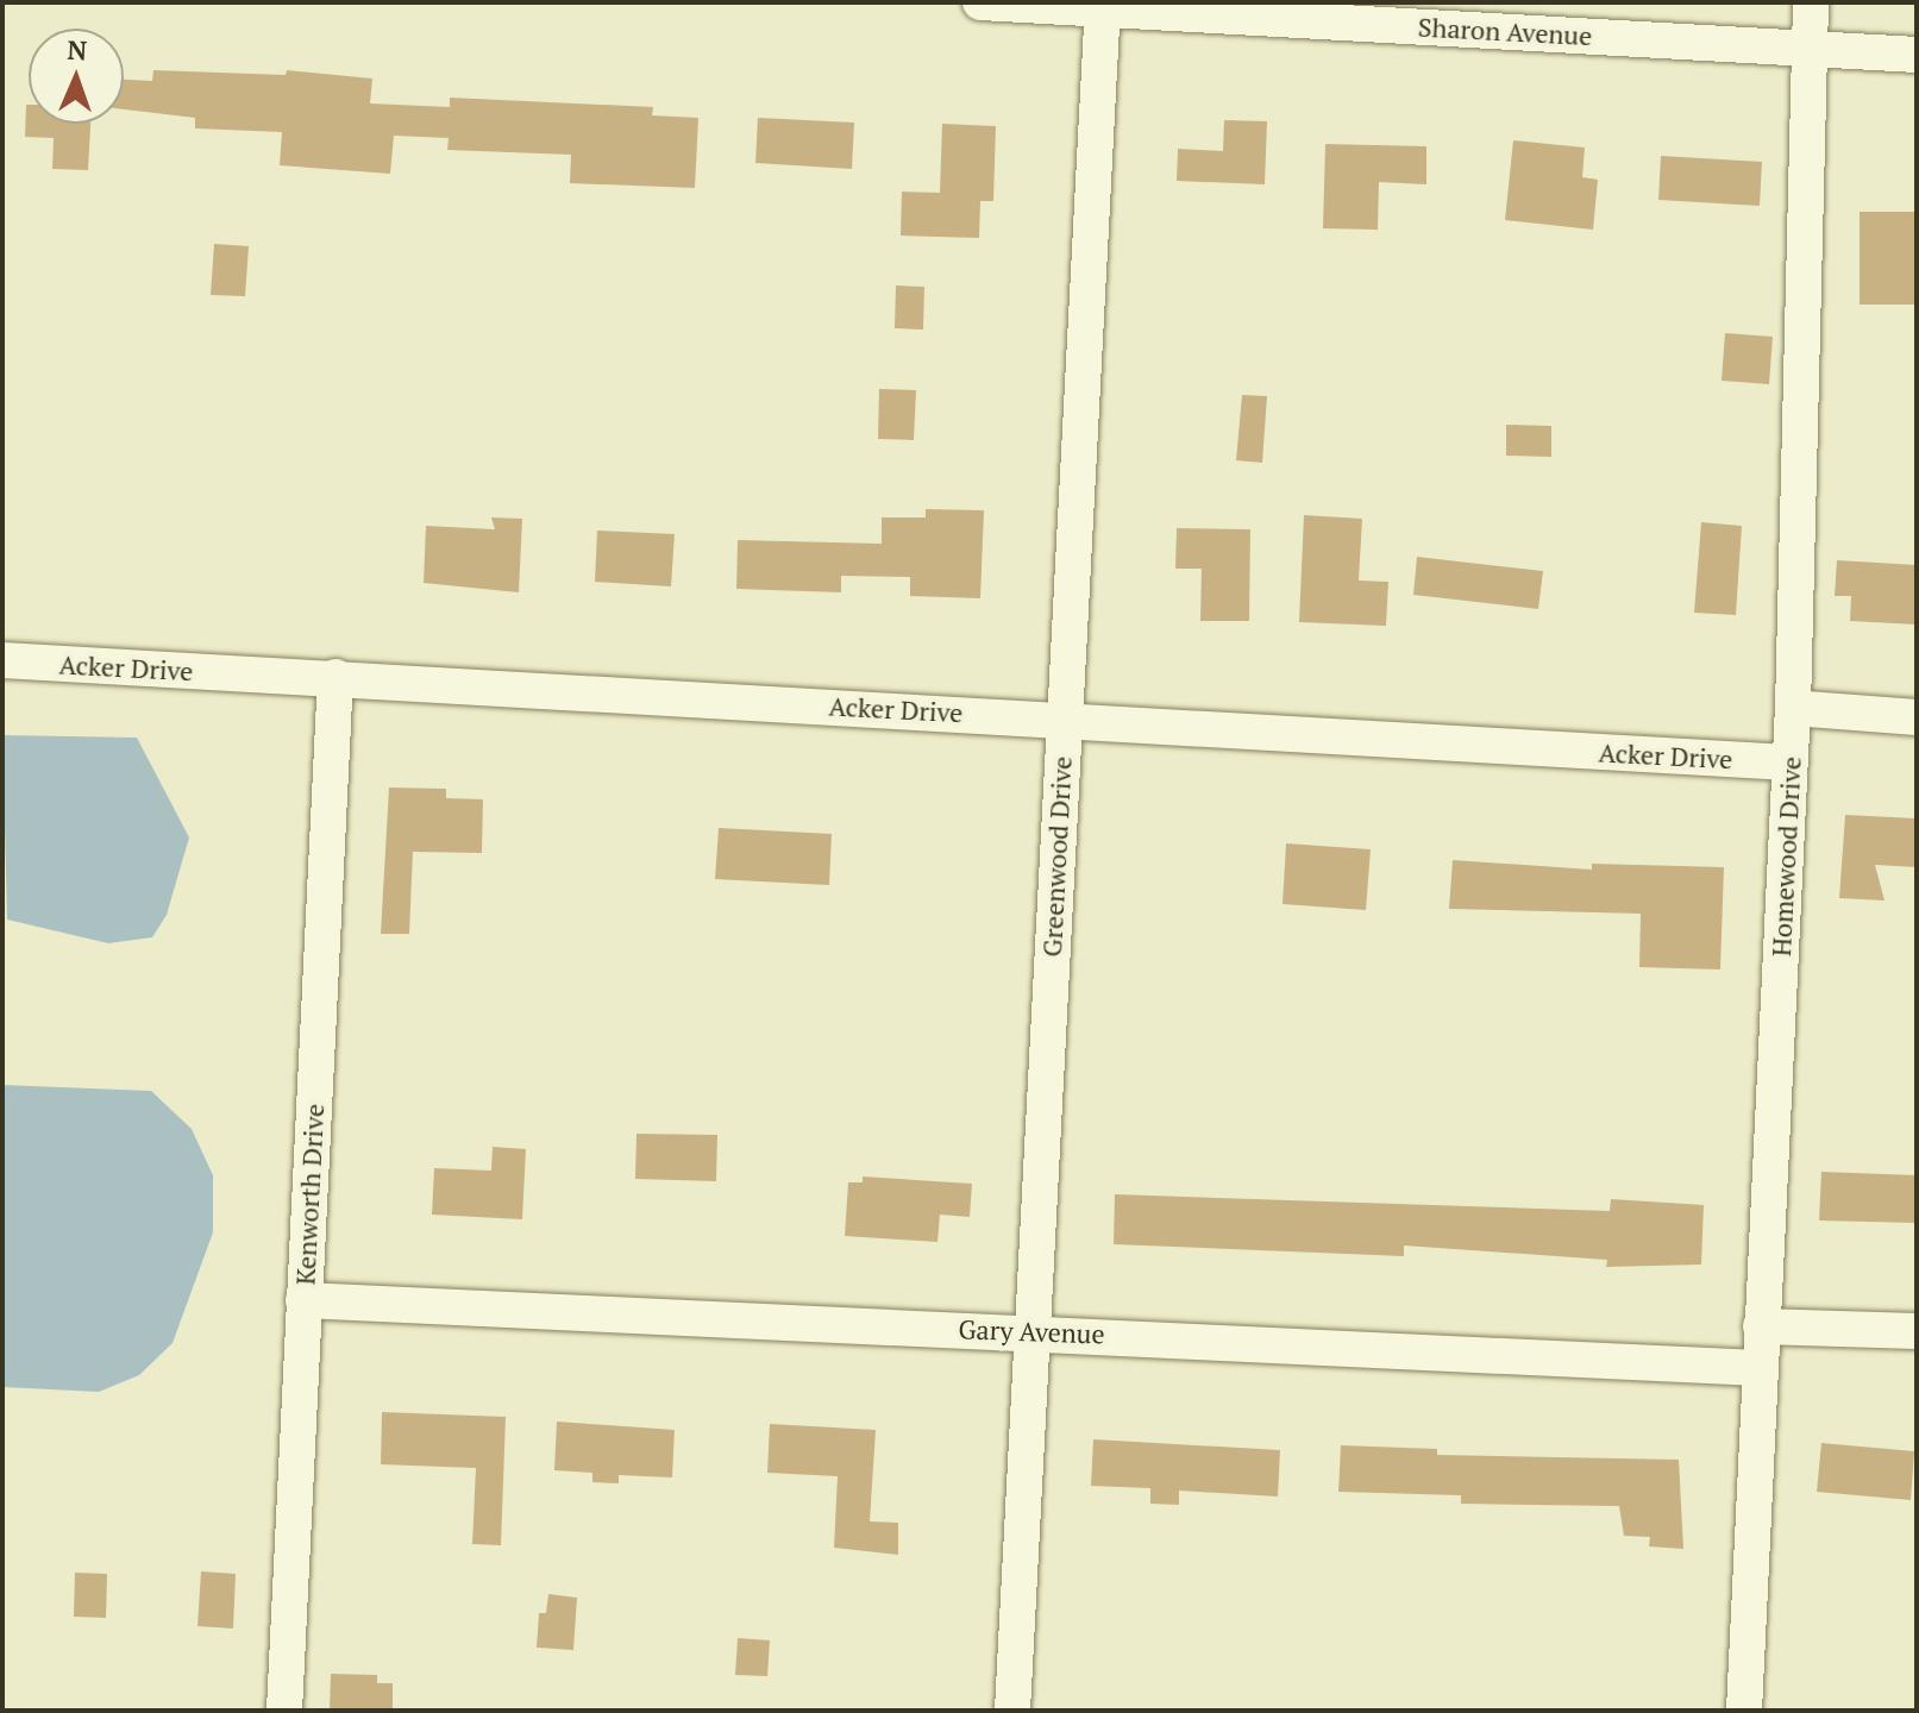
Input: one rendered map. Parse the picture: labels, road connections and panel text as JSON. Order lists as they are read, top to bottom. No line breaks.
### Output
{"streets":{"street":["Sharon Avenue","Acker Drive","Greenwood Drive","Homewood Drive","Kenworth Drive","Gary Avenue"]},"crossings":[["Sharon Avenue","Greenwood Drive"],["Sharon Avenue","Homewood Drive"],["Acker Drive","Greenwood Drive"],["Acker Drive","Homewood Drive"],["Acker Drive","Kenworth Drive"],["Greenwood Drive","Gary Avenue"],["Homewood Drive","Gary Avenue"],["Kenworth Drive","Gary Avenue"]],"north":"top"}
